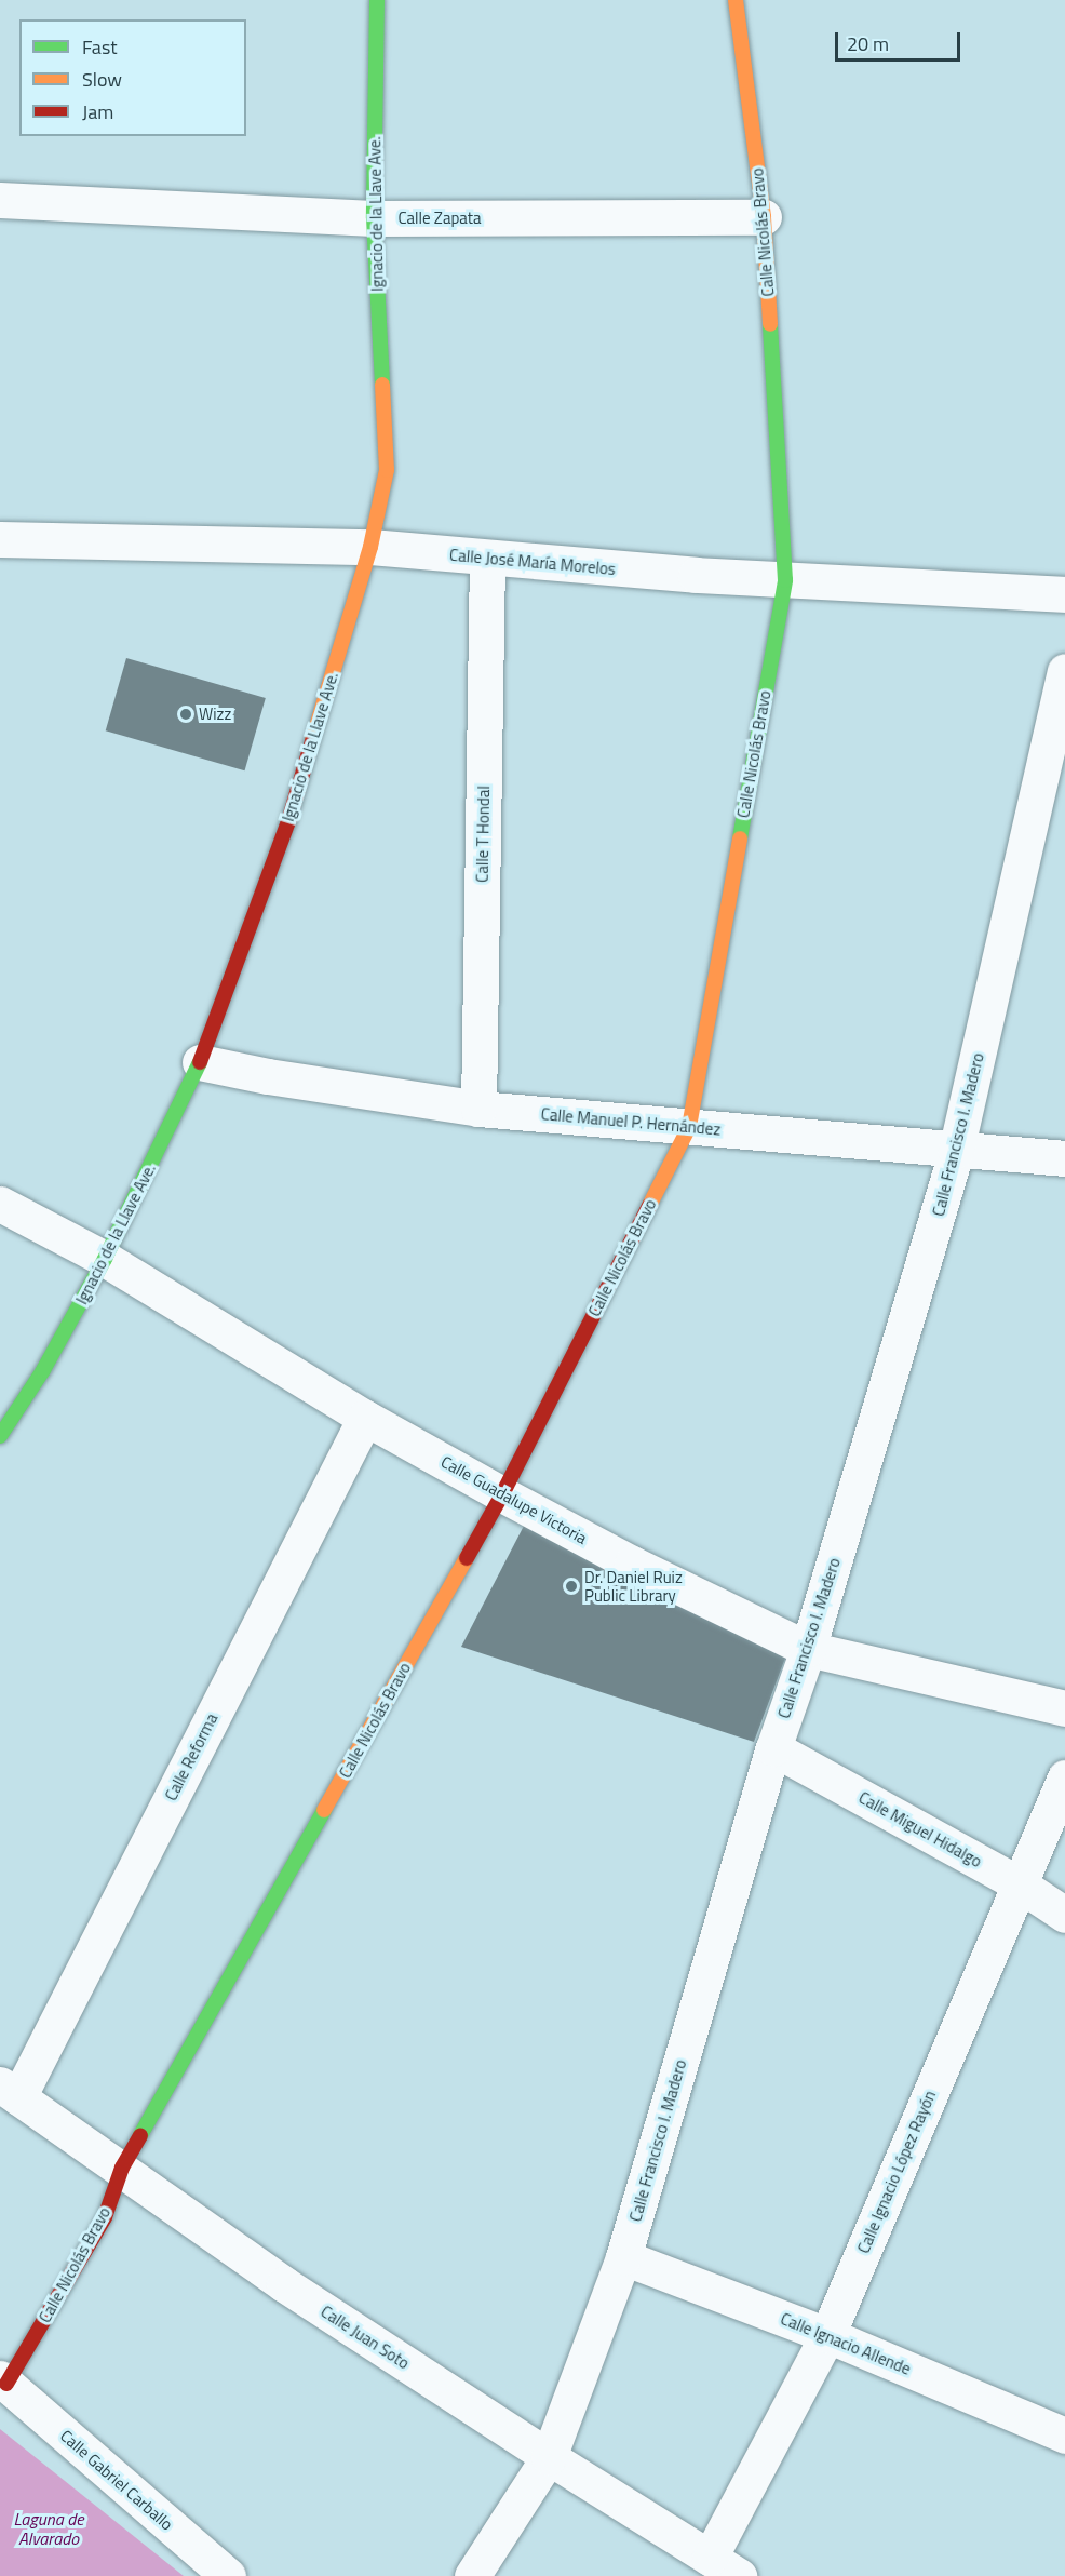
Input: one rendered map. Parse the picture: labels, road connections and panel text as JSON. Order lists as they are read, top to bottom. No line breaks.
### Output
{"streets":{"street":["Ignacio de la Llave Ave.","Calle Zapata","Calle Nicolás Bravo","Calle José María Morelos","Calle T Hondal","Calle Manuel P. Hernández","Calle Francisco I. Madero","Calle Guadalupe Victoria","Calle Reforma","Calle Miguel Hidalgo","Calle Ignacio López Rayón","Calle Juan Soto","Calle Ignacio Allende","Calle Gabriel Carballo"]},"crossings":[["Ignacio de la Llave Ave.","Calle Zapata"],["Ignacio de la Llave Ave.","Calle José María Morelos"],["Ignacio de la Llave Ave.","Calle Manuel P. Hernández"],["Ignacio de la Llave Ave.","Calle Guadalupe Victoria"],["Calle Zapata","Calle Nicolás Bravo"],["Calle Nicolás Bravo","Calle José María Morelos"],["Calle Nicolás Bravo","Calle Manuel P. Hernández"],["Calle Nicolás Bravo","Calle Guadalupe Victoria"],["Calle Nicolás Bravo","Calle Juan Soto"],["Calle Nicolás Bravo","Calle Gabriel Carballo"],["Calle José María Morelos","Calle T Hondal"],["Calle T Hondal","Calle Manuel P. Hernández"],["Calle Manuel P. Hernández","Calle Francisco I. Madero"],["Calle Francisco I. Madero","Calle Guadalupe Victoria"],["Calle Francisco I. Madero","Calle Miguel Hidalgo"],["Calle Francisco I. Madero","Calle Juan Soto"],["Calle Francisco I. Madero","Calle Ignacio Allende"],["Calle Guadalupe Victoria","Calle Reforma"],["Calle Reforma","Calle Juan Soto"],["Calle Miguel Hidalgo","Calle Ignacio López Rayón"],["Calle Ignacio López Rayón","Calle Juan Soto"],["Calle Ignacio López Rayón","Calle Ignacio Allende"]],"water":["Laguna de Alvarado"],"places":["Wizz","Dr. Daniel Ruiz Public Library"],"legend":["Fast","Slow","Jam"],"scale_bar":"20 m"}
